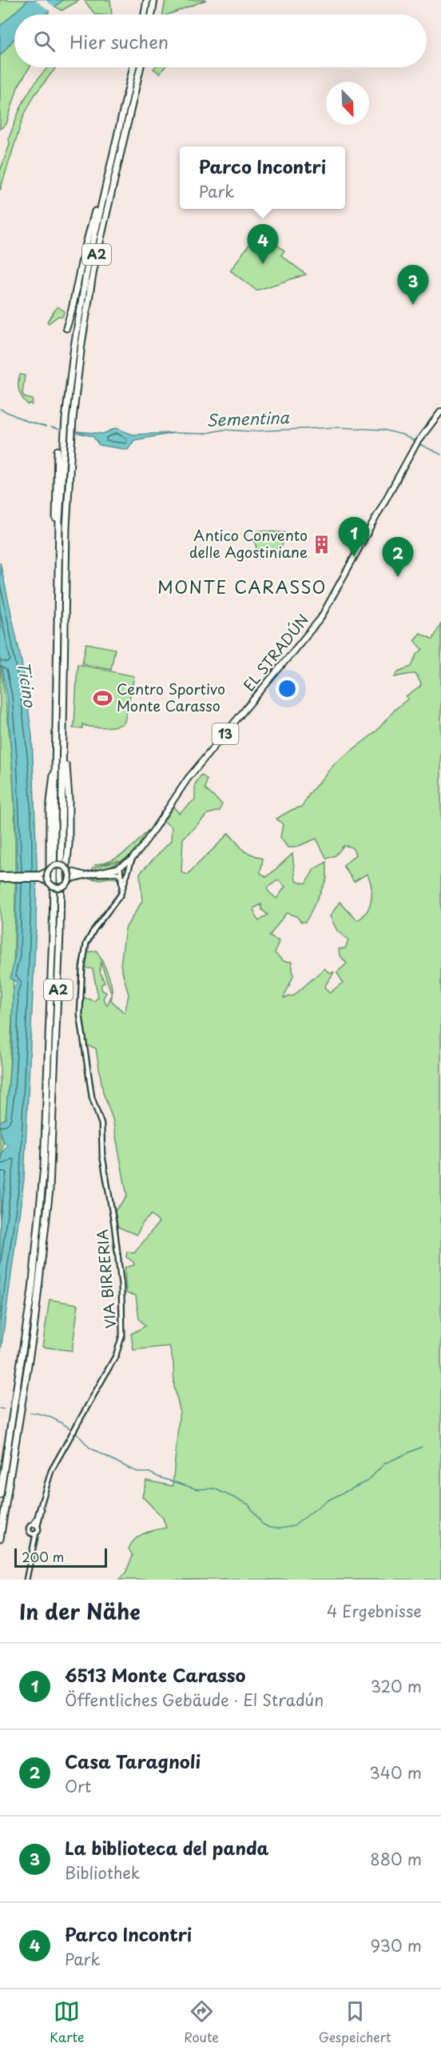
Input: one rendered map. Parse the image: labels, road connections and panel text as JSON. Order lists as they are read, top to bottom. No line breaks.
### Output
{"streets":{"highway":["A2"],"main road":["EL STRADÚN","13"],"street":["VIA BIRRERIA"]},"crossings":[["EL STRADÚN","13"]],"districts":["MONTE CARASSO"],"water":["Sementina","Ticino"],"places":{"building":["Antico Convento delle Agostiniane"],"sports":["Centro Sportivo Monte Carasso"]},"scale_bar":"200 m","north":"bottom right","page":{"search":"Hier suchen","popup":["Parco Incontri","Park"],"pins":["4","3","1","2"],"scale":"200 m","heading":["In der Nähe","4 Ergebnisse"],"list":[{"mark":"1","name":"6513 Monte Carasso","note":"Öffentliches Gebäude · El Stradún","value":"320 m"},{"mark":"2","name":"Casa Taragnoli","note":"Ort","value":"340 m"},{"mark":"3","name":"La biblioteca del panda","note":"Bibliothek","value":"880 m"},{"mark":"4","name":"Parco Incontri","note":"Park","value":"930 m"}],"nav":["Karte","Route","Gespeichert"]}}
